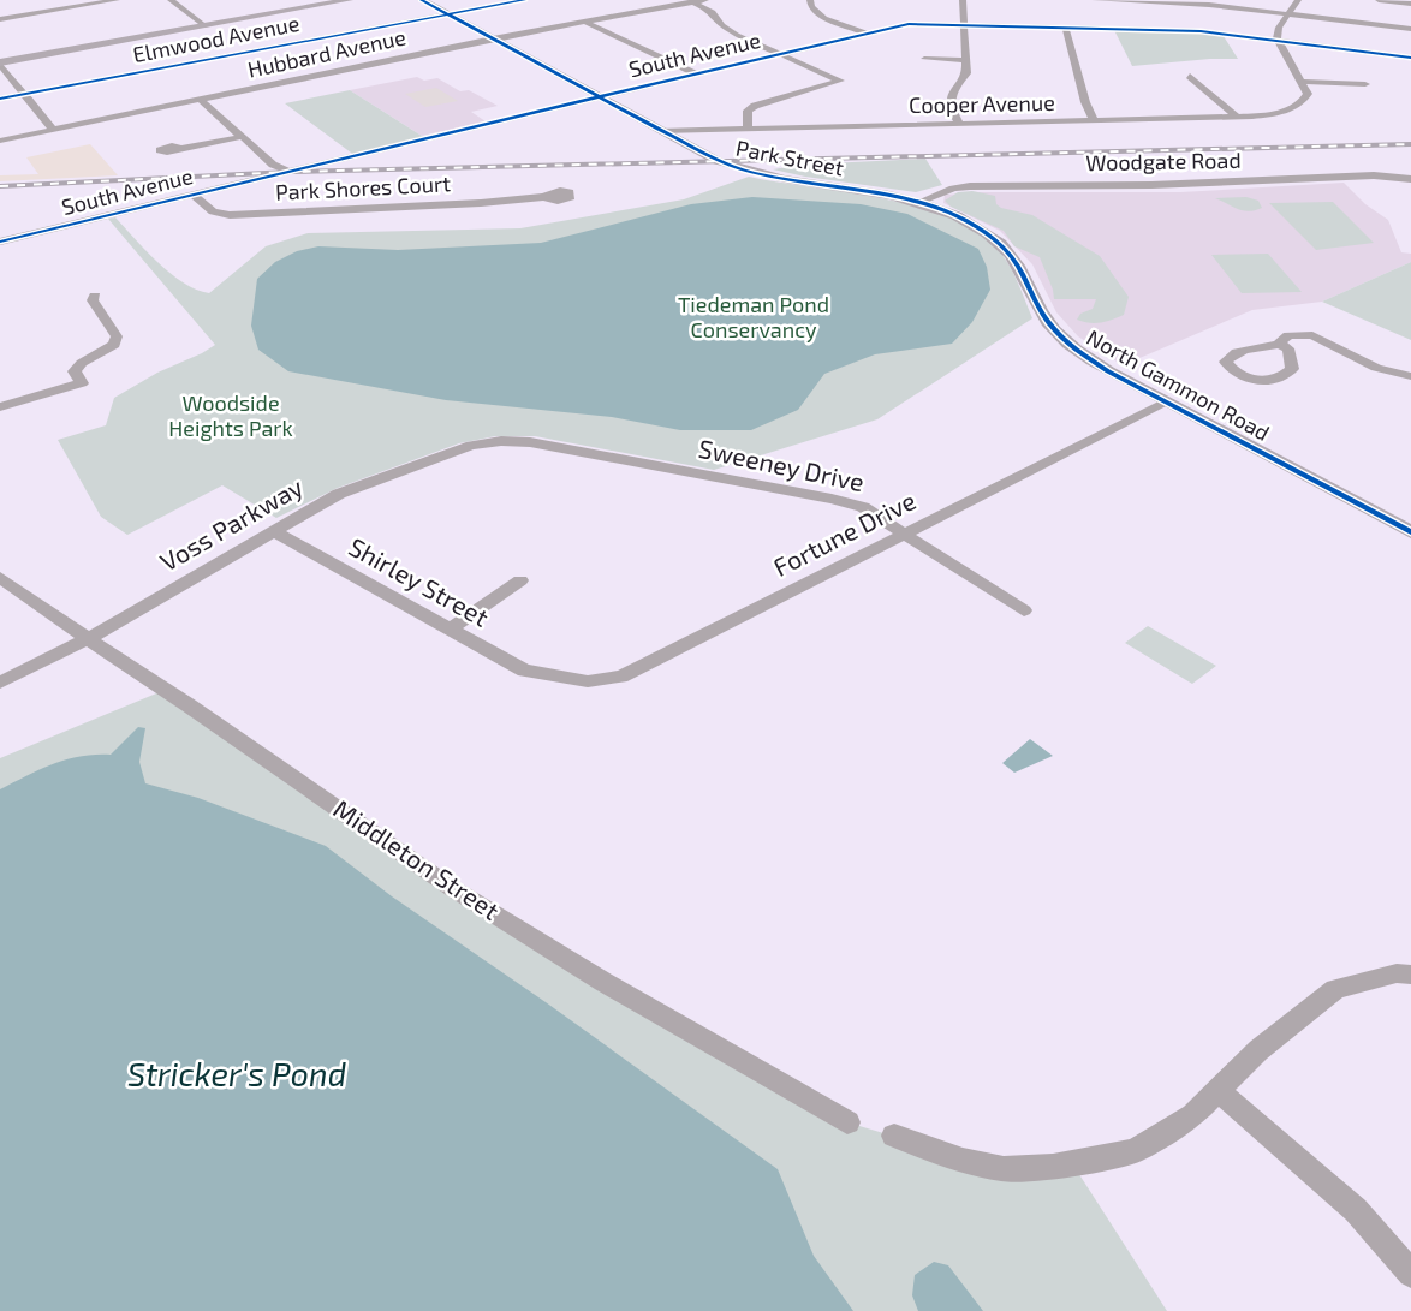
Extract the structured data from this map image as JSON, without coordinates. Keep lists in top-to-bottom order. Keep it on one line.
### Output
{"streets":{"main road":["Park Street","North Gammon Road"],"street":["Elmwood Avenue","Hubbard Avenue","South Avenue","Cooper Avenue","Woodgate Road","Park Shores Court","Sweeney Drive","Voss Parkway","Fortune Drive","Shirley Street","Middleton Street"]},"crossings":[["Elmwood Avenue","Park Street"],["Hubbard Avenue","Park Street"],["South Avenue","Park Street"],["South Avenue","Park Shores Court"],["Cooper Avenue","Park Street"],["Park Street","North Gammon Road"],["Woodgate Road","North Gammon Road"],["North Gammon Road","Fortune Drive"],["Sweeney Drive","Voss Parkway"],["Sweeney Drive","Fortune Drive"],["Voss Parkway","Shirley Street"],["Voss Parkway","Middleton Street"],["Fortune Drive","Shirley Street"]],"water":["Stricker's Pond"],"parks":["Tiedeman Pond Conservancy","Woodside Heights Park"]}
